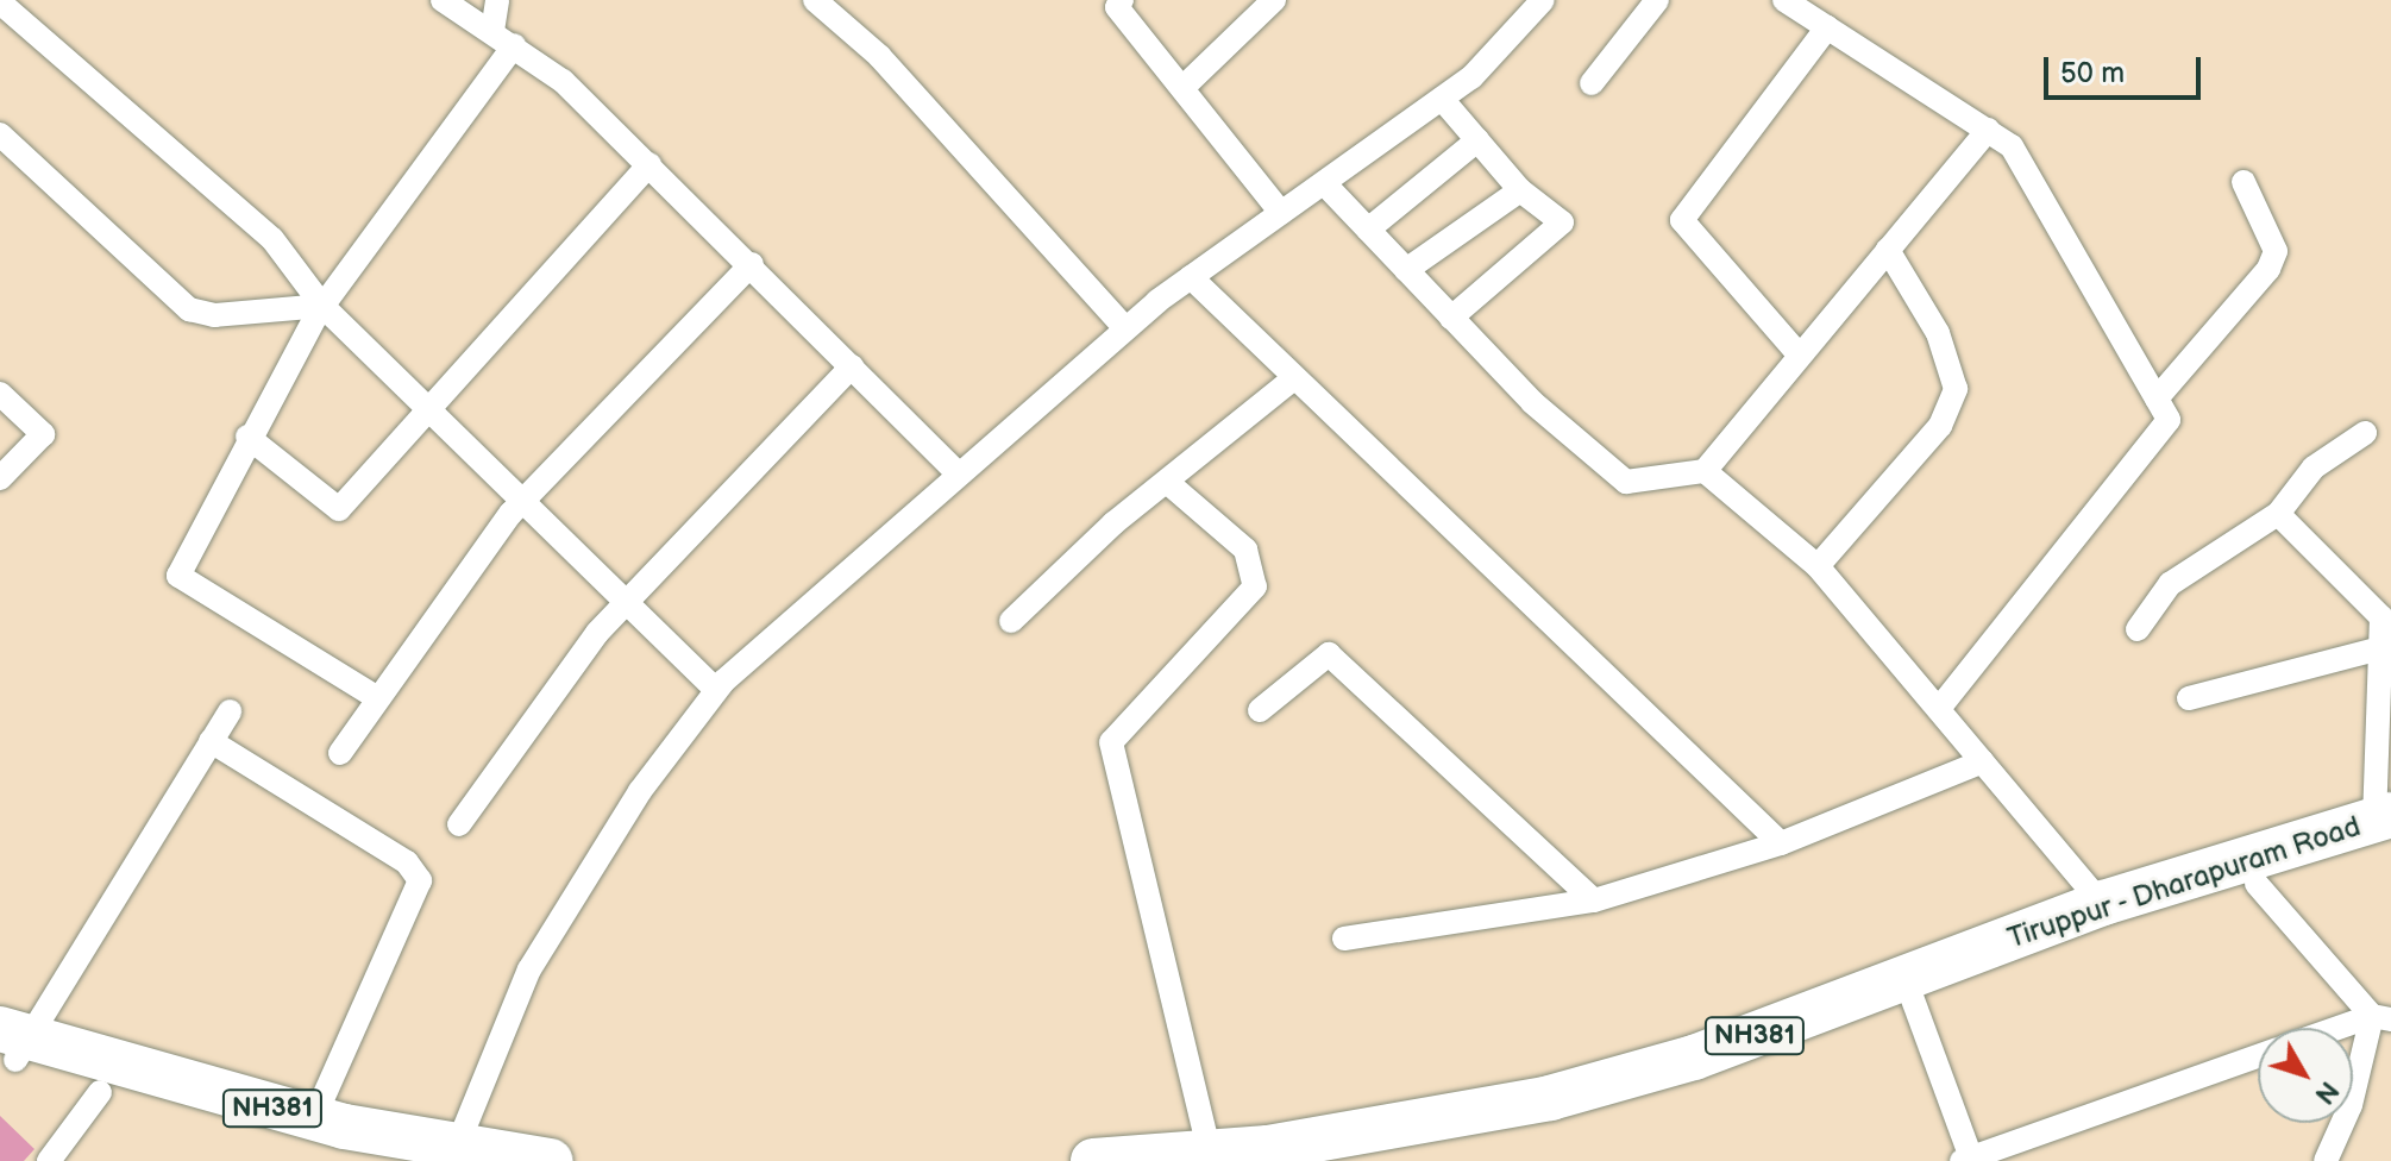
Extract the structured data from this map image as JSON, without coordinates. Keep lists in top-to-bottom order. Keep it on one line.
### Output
{"streets":{"highway":["Tiruppur - Dharapuram Road","NH381"]},"crossings":[["Tiruppur - Dharapuram Road","NH381"]],"scale_bar":"50 m","north":"bottom right"}
